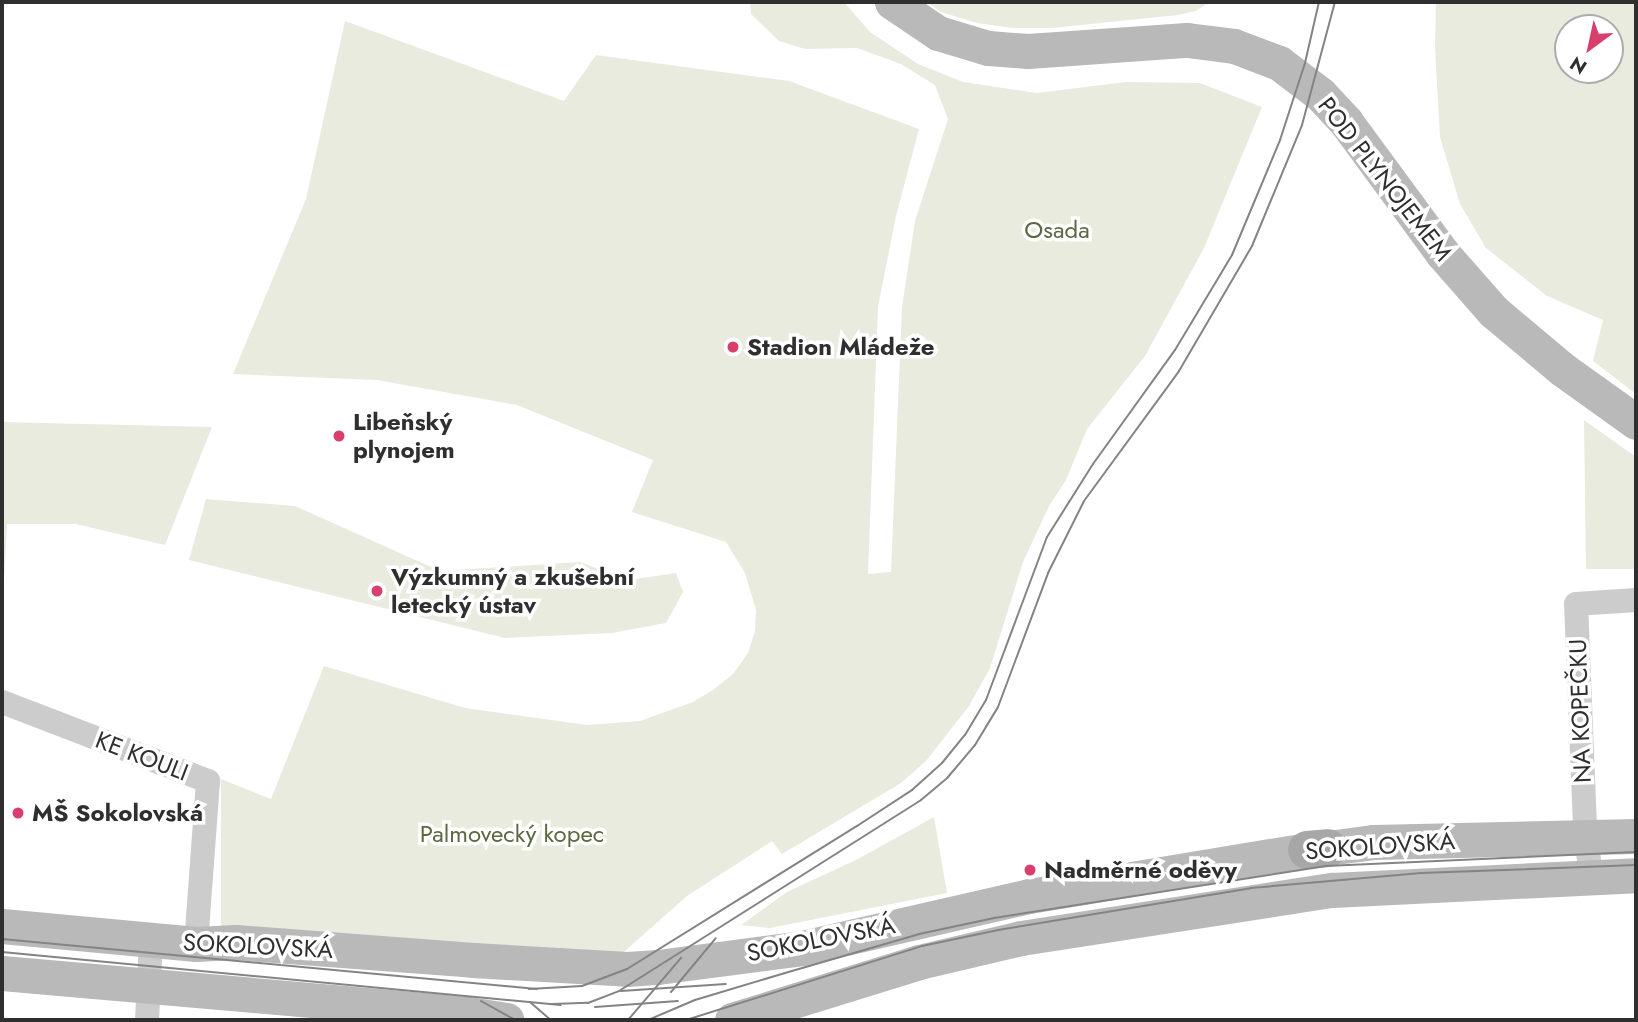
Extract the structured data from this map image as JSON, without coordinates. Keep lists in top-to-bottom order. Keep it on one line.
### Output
{"streets":{"main road":["POD PLYNOJEMEM","SOKOLOVSKÁ"],"street":["NA KOPEČKU","KE KOULI"]},"crossings":[["NA KOPEČKU","SOKOLOVSKÁ"],["KE KOULI","SOKOLOVSKÁ"]],"parks":["Osada","Palmovecký kopec"],"places":["Stadion Mládeže","Libeňský plynojem","Výzkumný a zkušební letecký ústav","MŠ Sokolovská","Nadměrné oděvy"],"north":"bottom left"}
